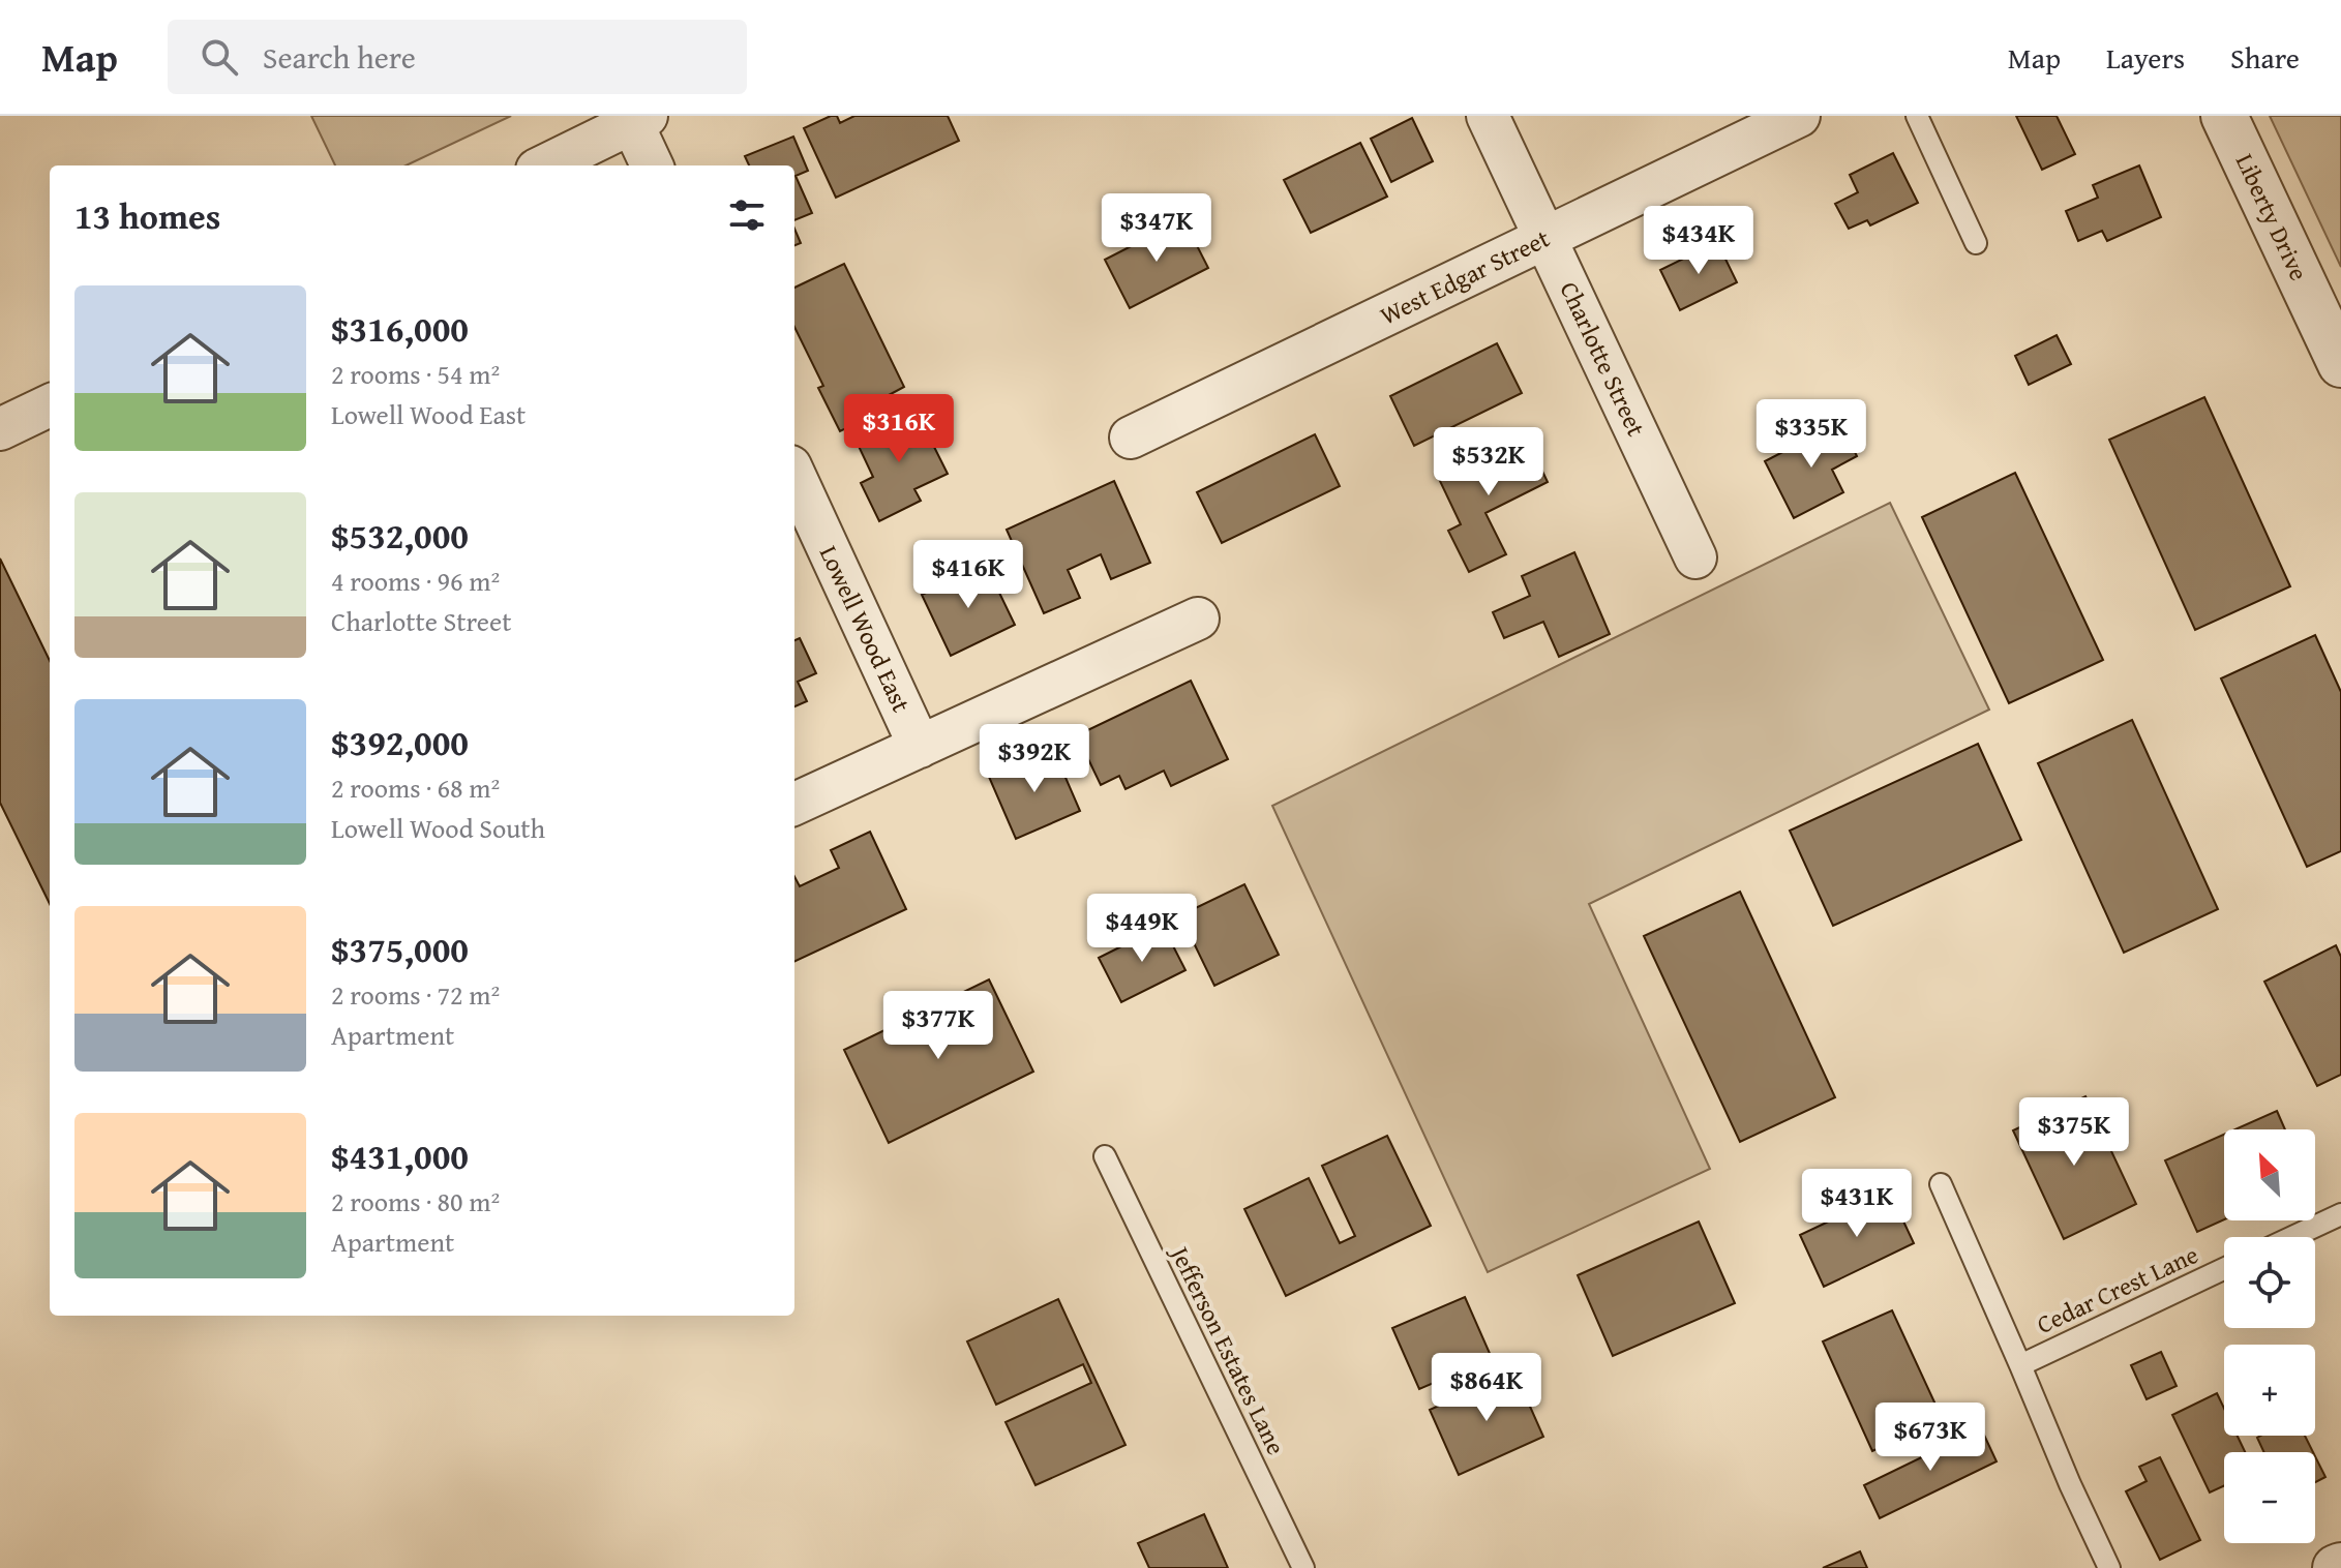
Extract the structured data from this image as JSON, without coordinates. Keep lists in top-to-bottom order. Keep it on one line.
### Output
{"streets":{"street":["Liberty Drive","West Edgar Street","Charlotte Street","Lowell Wood East"],"lane":["Cedar Crest Lane","Jefferson Estates Lane"]},"crossings":[["West Edgar Street","Charlotte Street"]],"north":"top left","page":{"header":"Map","search":"Search here","nav":["Map","Layers","Share"],"heading":"13 homes","price":["$347K","$434K","$316K","$335K","$532K","$416K","$392K","$449K","$377K","$375K","$431K","$864K","$673K"],"list":[{"name":"$316,000","note":"2 rooms · 54 m² · Lowell Wood East"},{"name":"$532,000","note":"4 rooms · 96 m² · Charlotte Street"},{"name":"$392,000","note":"2 rooms · 68 m² · Lowell Wood South"},{"name":"$375,000","note":"2 rooms · 72 m² · Apartment"},{"name":"$431,000","note":"2 rooms · 80 m² · Apartment"}],"map_buttons":["+","−"]}}
